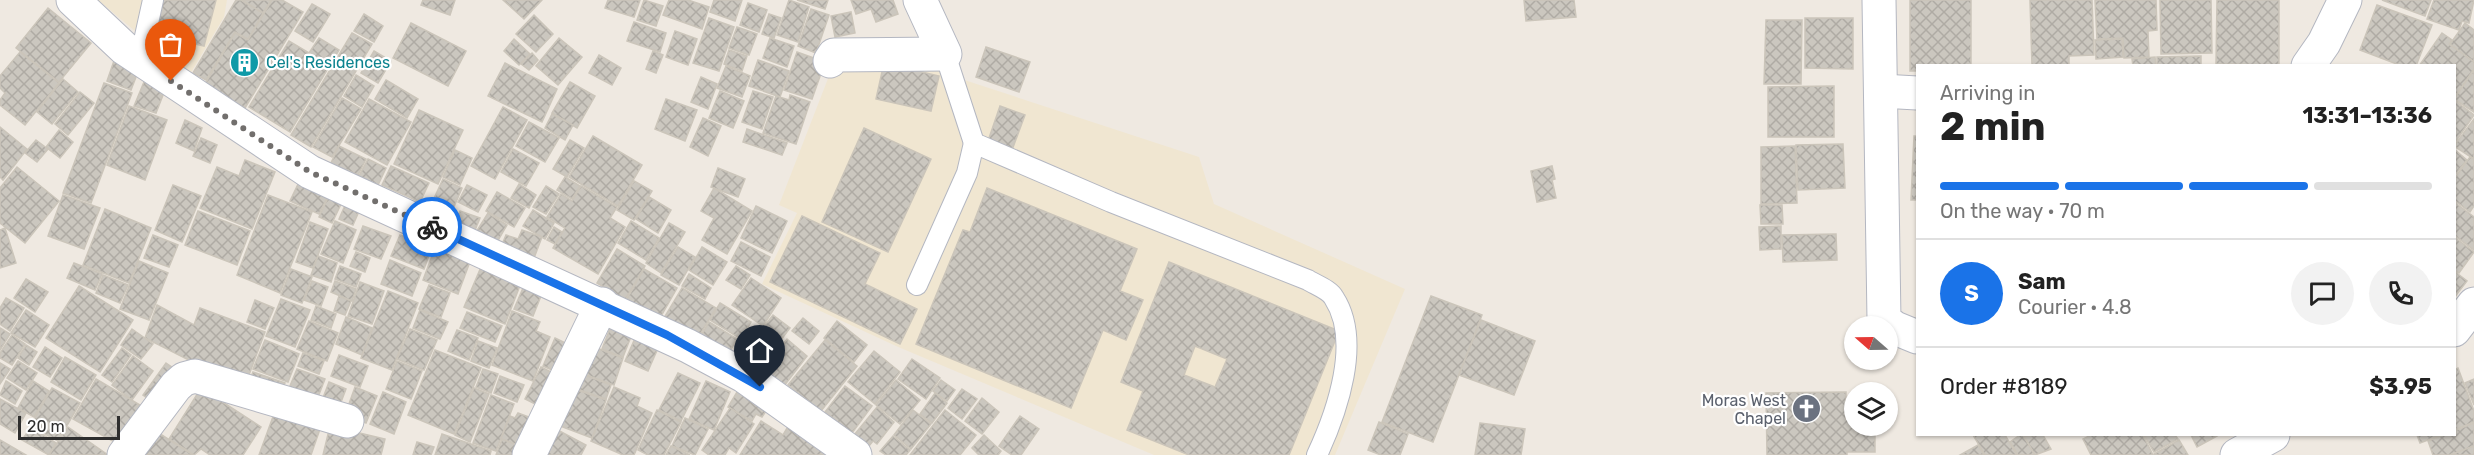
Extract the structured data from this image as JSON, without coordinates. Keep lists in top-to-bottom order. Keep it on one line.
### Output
{"places":{"building":["Cel's Residences"],"church":["Moras West Chapel"]},"scale_bar":"20 m","north":"left","page":{"heading":["2 min","Arriving in","13:31–13:36"],"panel":["Sam","Courier · 4.8","Order #8189","$3.95"],"bar":"On the way · 70 m","round":"S","scale":"20 m"}}
